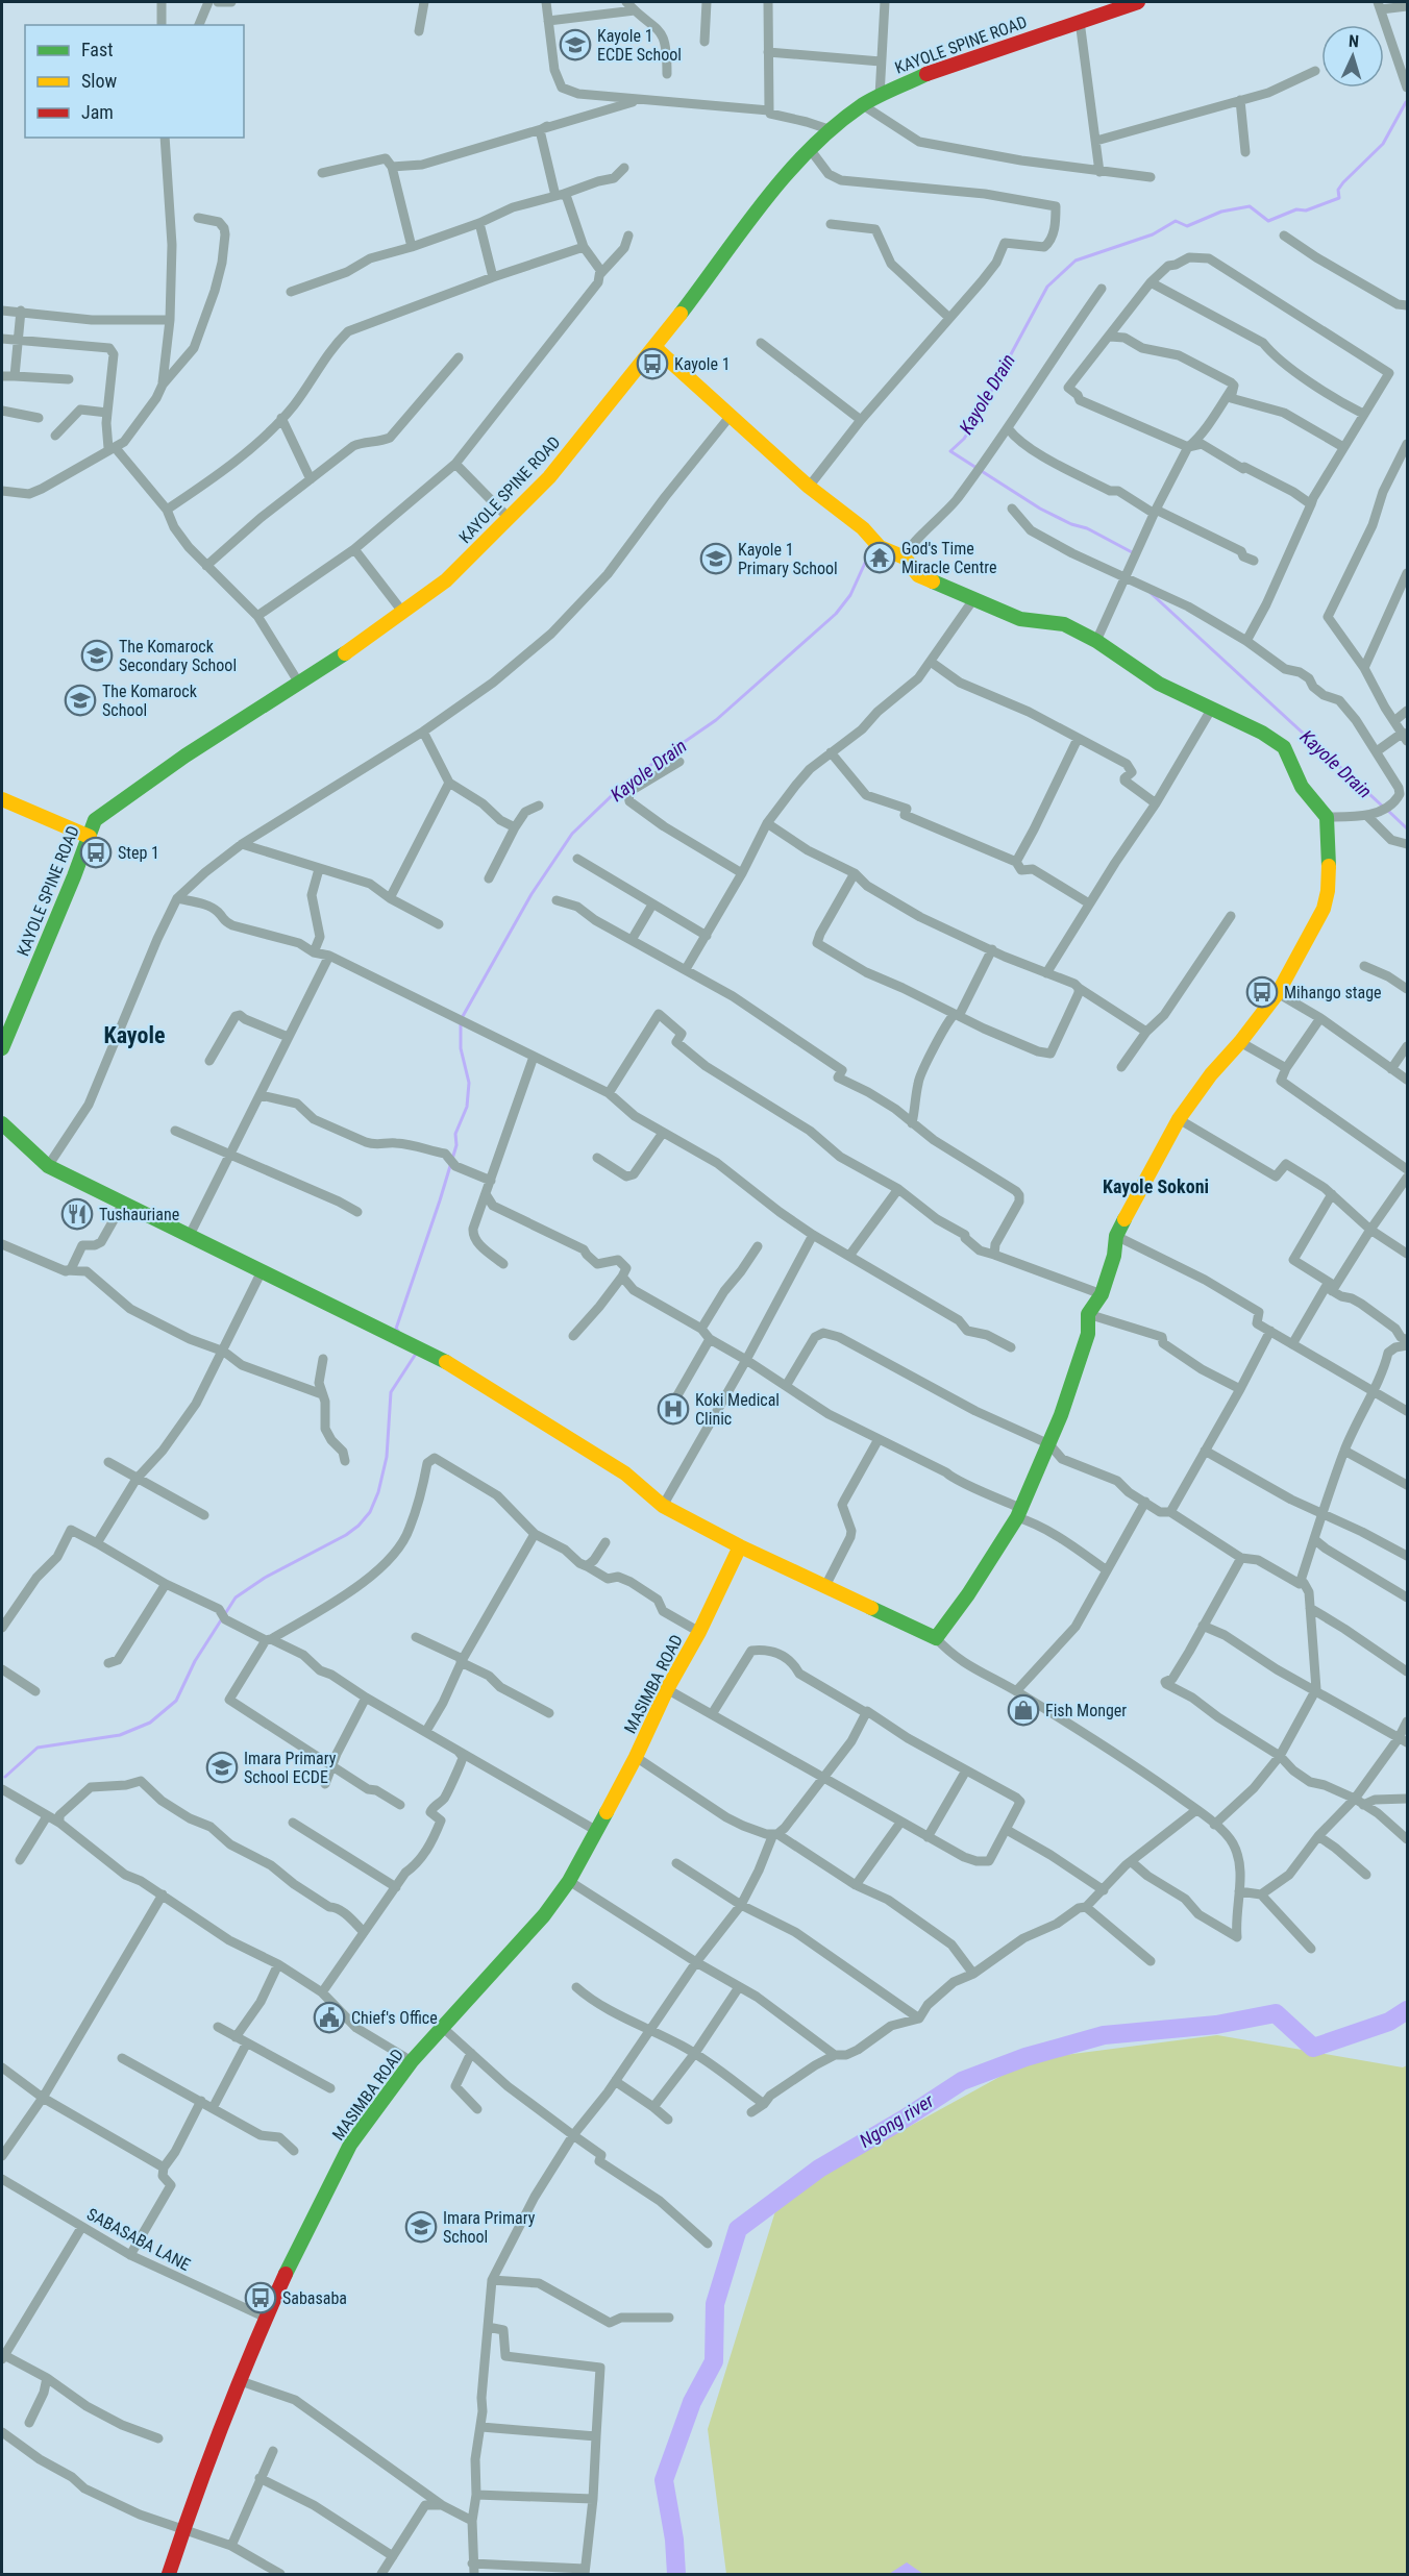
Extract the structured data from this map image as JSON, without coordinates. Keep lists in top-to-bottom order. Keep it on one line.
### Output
{"streets":{"street":["KAYOLE SPINE ROAD","MASIMBA ROAD","SABASABA LANE"]},"crossings":[["MASIMBA ROAD","SABASABA LANE"]],"districts":["Kayole","Kayole Sokoni"],"water":["Kayole Drain","Ngong river"],"places":{"school or university":["Kayole 1 ECDE School","Kayole 1 Primary School","The Komarock Secondary School","The Komarock School","Imara Primary School ECDE","Imara Primary School"],"bus stop":["Kayole 1","Step 1","Mihango stage","Sabasaba"],"temple":["God's Time Miracle Centre"],"restaurant":["Tushauriane"],"hospital":["Koki Medical Clinic"],"shop":["Fish Monger"],"public building":["Chief's Office"]},"legend":["Fast","Slow","Jam"],"north":"top"}
